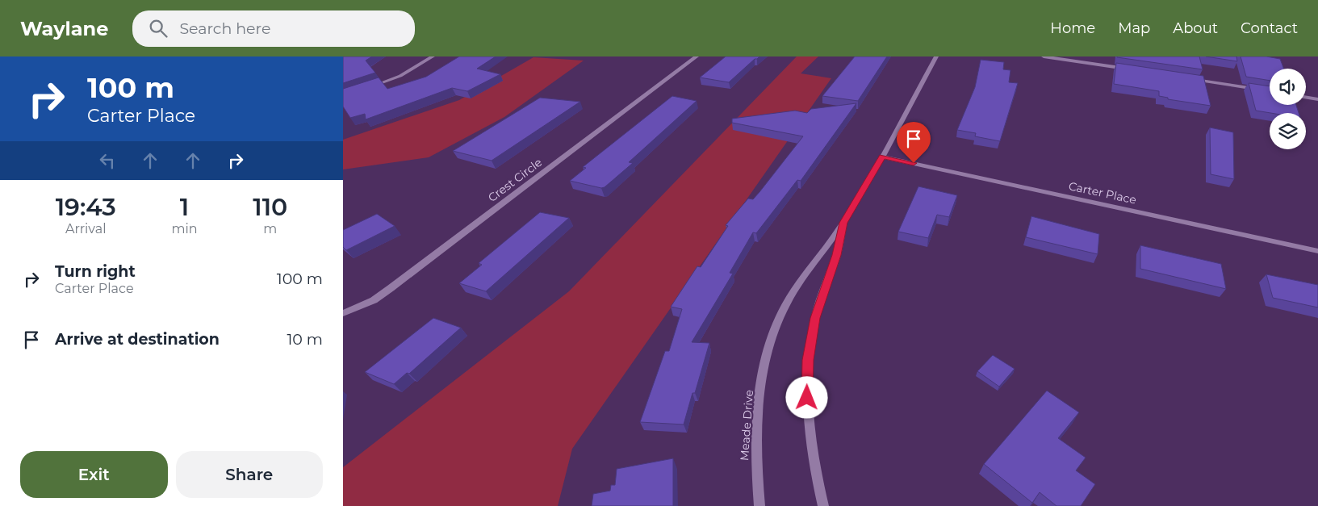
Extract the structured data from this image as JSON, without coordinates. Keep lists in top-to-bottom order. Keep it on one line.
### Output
{"streets":{"street":["Crest Circle","Carter Place","Meade Drive"]},"crossings":[["Carter Place","Meade Drive"]],"page":{"header":"Waylane","search":"Search here","nav":["Home","Map","About","Contact"],"turn":["100 m","Carter Place"],"eta":["19:43","Arrival","1","min","110","m"],"list":[{"name":"Turn right","note":"Carter Place","value":"100 m"},{"name":"Arrive at destination","value":"10 m"}],"buttons":["Exit","Share"]}}
